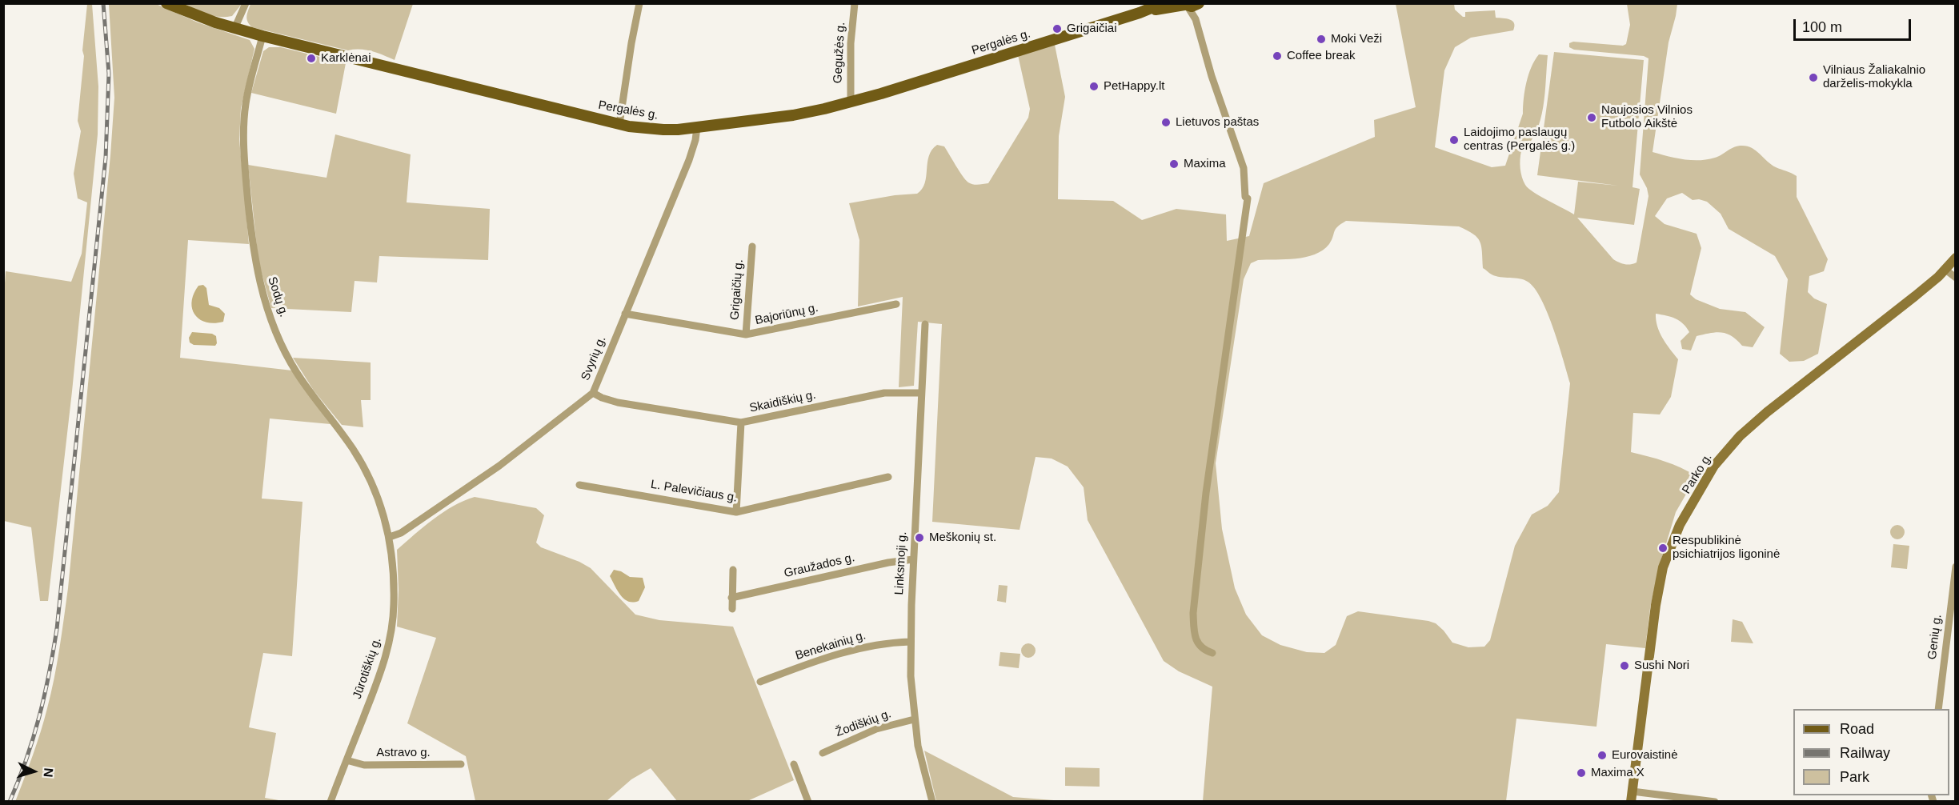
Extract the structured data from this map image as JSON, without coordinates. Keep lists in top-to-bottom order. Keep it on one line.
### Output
{"streets":{"main road":["Pergalės g.","Parko g."],"street":["Gegužės g.","Grigaičių g.","Sodų g.","Bajoriūnų g.","Svyrių g.","Skaidiškių g.","L. Palevičiaus g.","Linksmoji g.","Graužados g.","Genių g.","Benekainių g.","Jūrotiškių g.","Žodiškių g.","Astravo g."]},"crossings":[["Pergalės g.","Gegužės g."],["Pergalės g.","Sodų g."],["Pergalės g.","Svyrių g."],["Grigaičių g.","Bajoriūnų g."],["Sodų g.","Svyrių g."],["Sodų g.","Jūrotiškių g."],["Bajoriūnų g.","Svyrių g."],["Svyrių g.","Skaidiškių g."],["Svyrių g.","Jūrotiškių g."],["Skaidiškių g.","Linksmoji g."],["Linksmoji g.","Graužados g."],["Linksmoji g.","Benekainių g."],["Linksmoji g.","Žodiškių g."],["Jūrotiškių g.","Astravo g."]],"places":["Grigaičiai","Moki Veži","Coffee break","Karklėnai","Vilniaus Žaliakalnio darželis-mokykla","PetHappy.lt","Naujosios Vilnios Futbolo Aikštė","Lietuvos paštas","Laidojimo paslaugų centras (Pergalės g.)","Maxima","Meškonių st.","Respublikinė psichiatrijos ligoninė","Sushi Nori","Eurovaistinė","Maxima X"],"legend":["Road","Railway","Park"],"scale_bar":"100 m","north":"right"}
